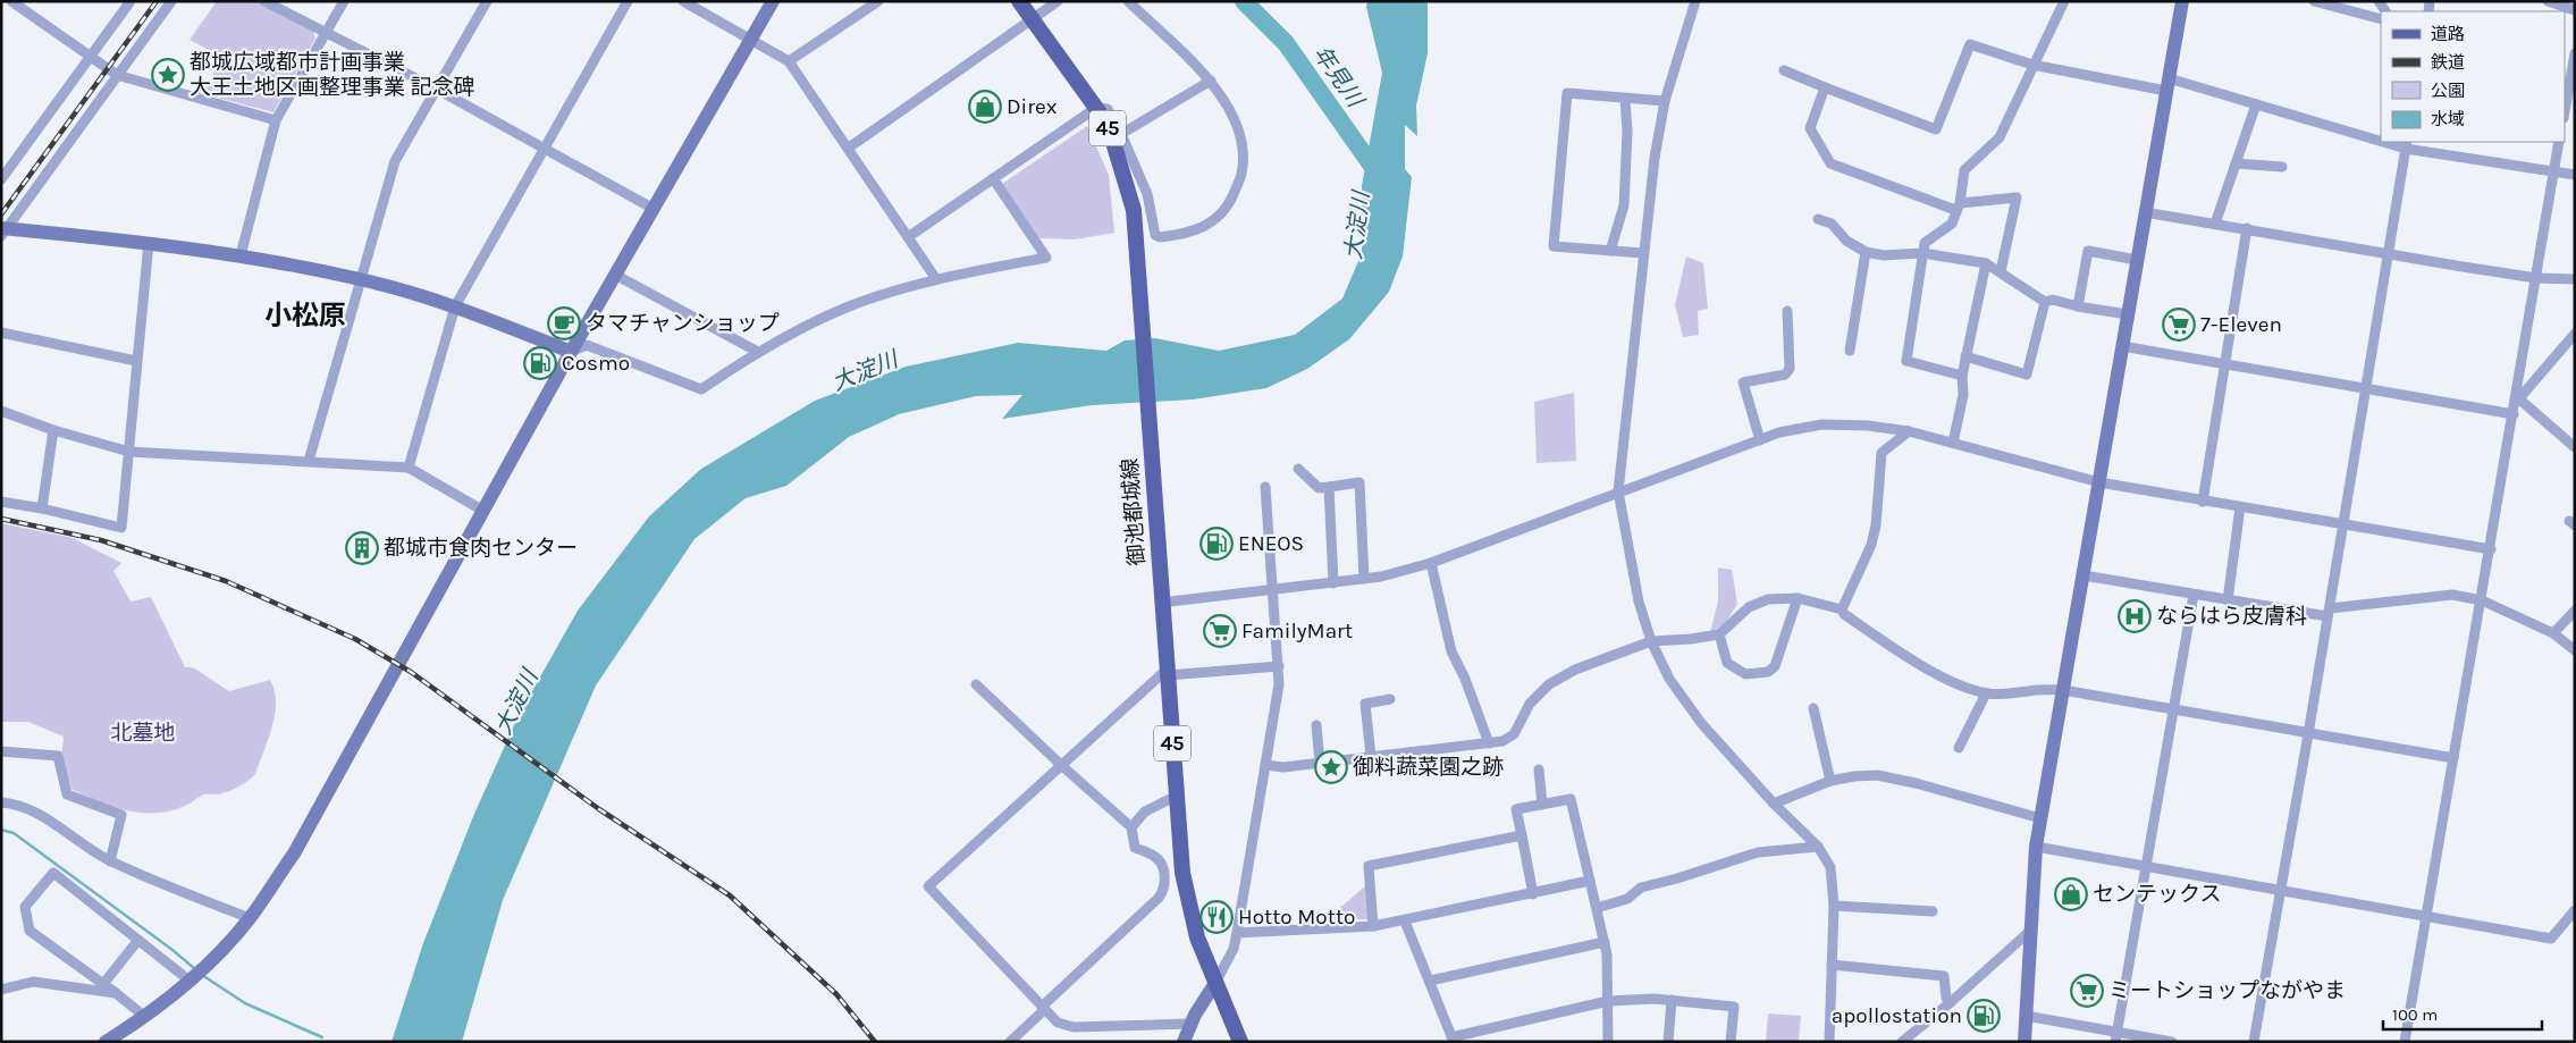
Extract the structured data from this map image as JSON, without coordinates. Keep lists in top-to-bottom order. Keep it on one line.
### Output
{"streets":{"main road":["45","御池都城線"]},"districts":["小松原"],"water":["年見川","大淀川"],"parks":["北墓地"],"places":{"place":["都城広域都市計画事業 大王土地区画整理事業 記念碑","御料蔬菜園之跡"],"shop":["Direx","センテックス"],"cafe":["タマチャンショップ"],"supermarket":["7-Eleven","FamilyMart","ミートショップながやま"],"fuel station":["Cosmo","ENEOS","apollostation"],"building":["都城市食肉センター"],"hospital":["ならはら皮膚科"],"restaurant":["Hotto Motto"]},"legend":["道路","鉄道","公園","水域"],"scale_bar":"100 m"}
